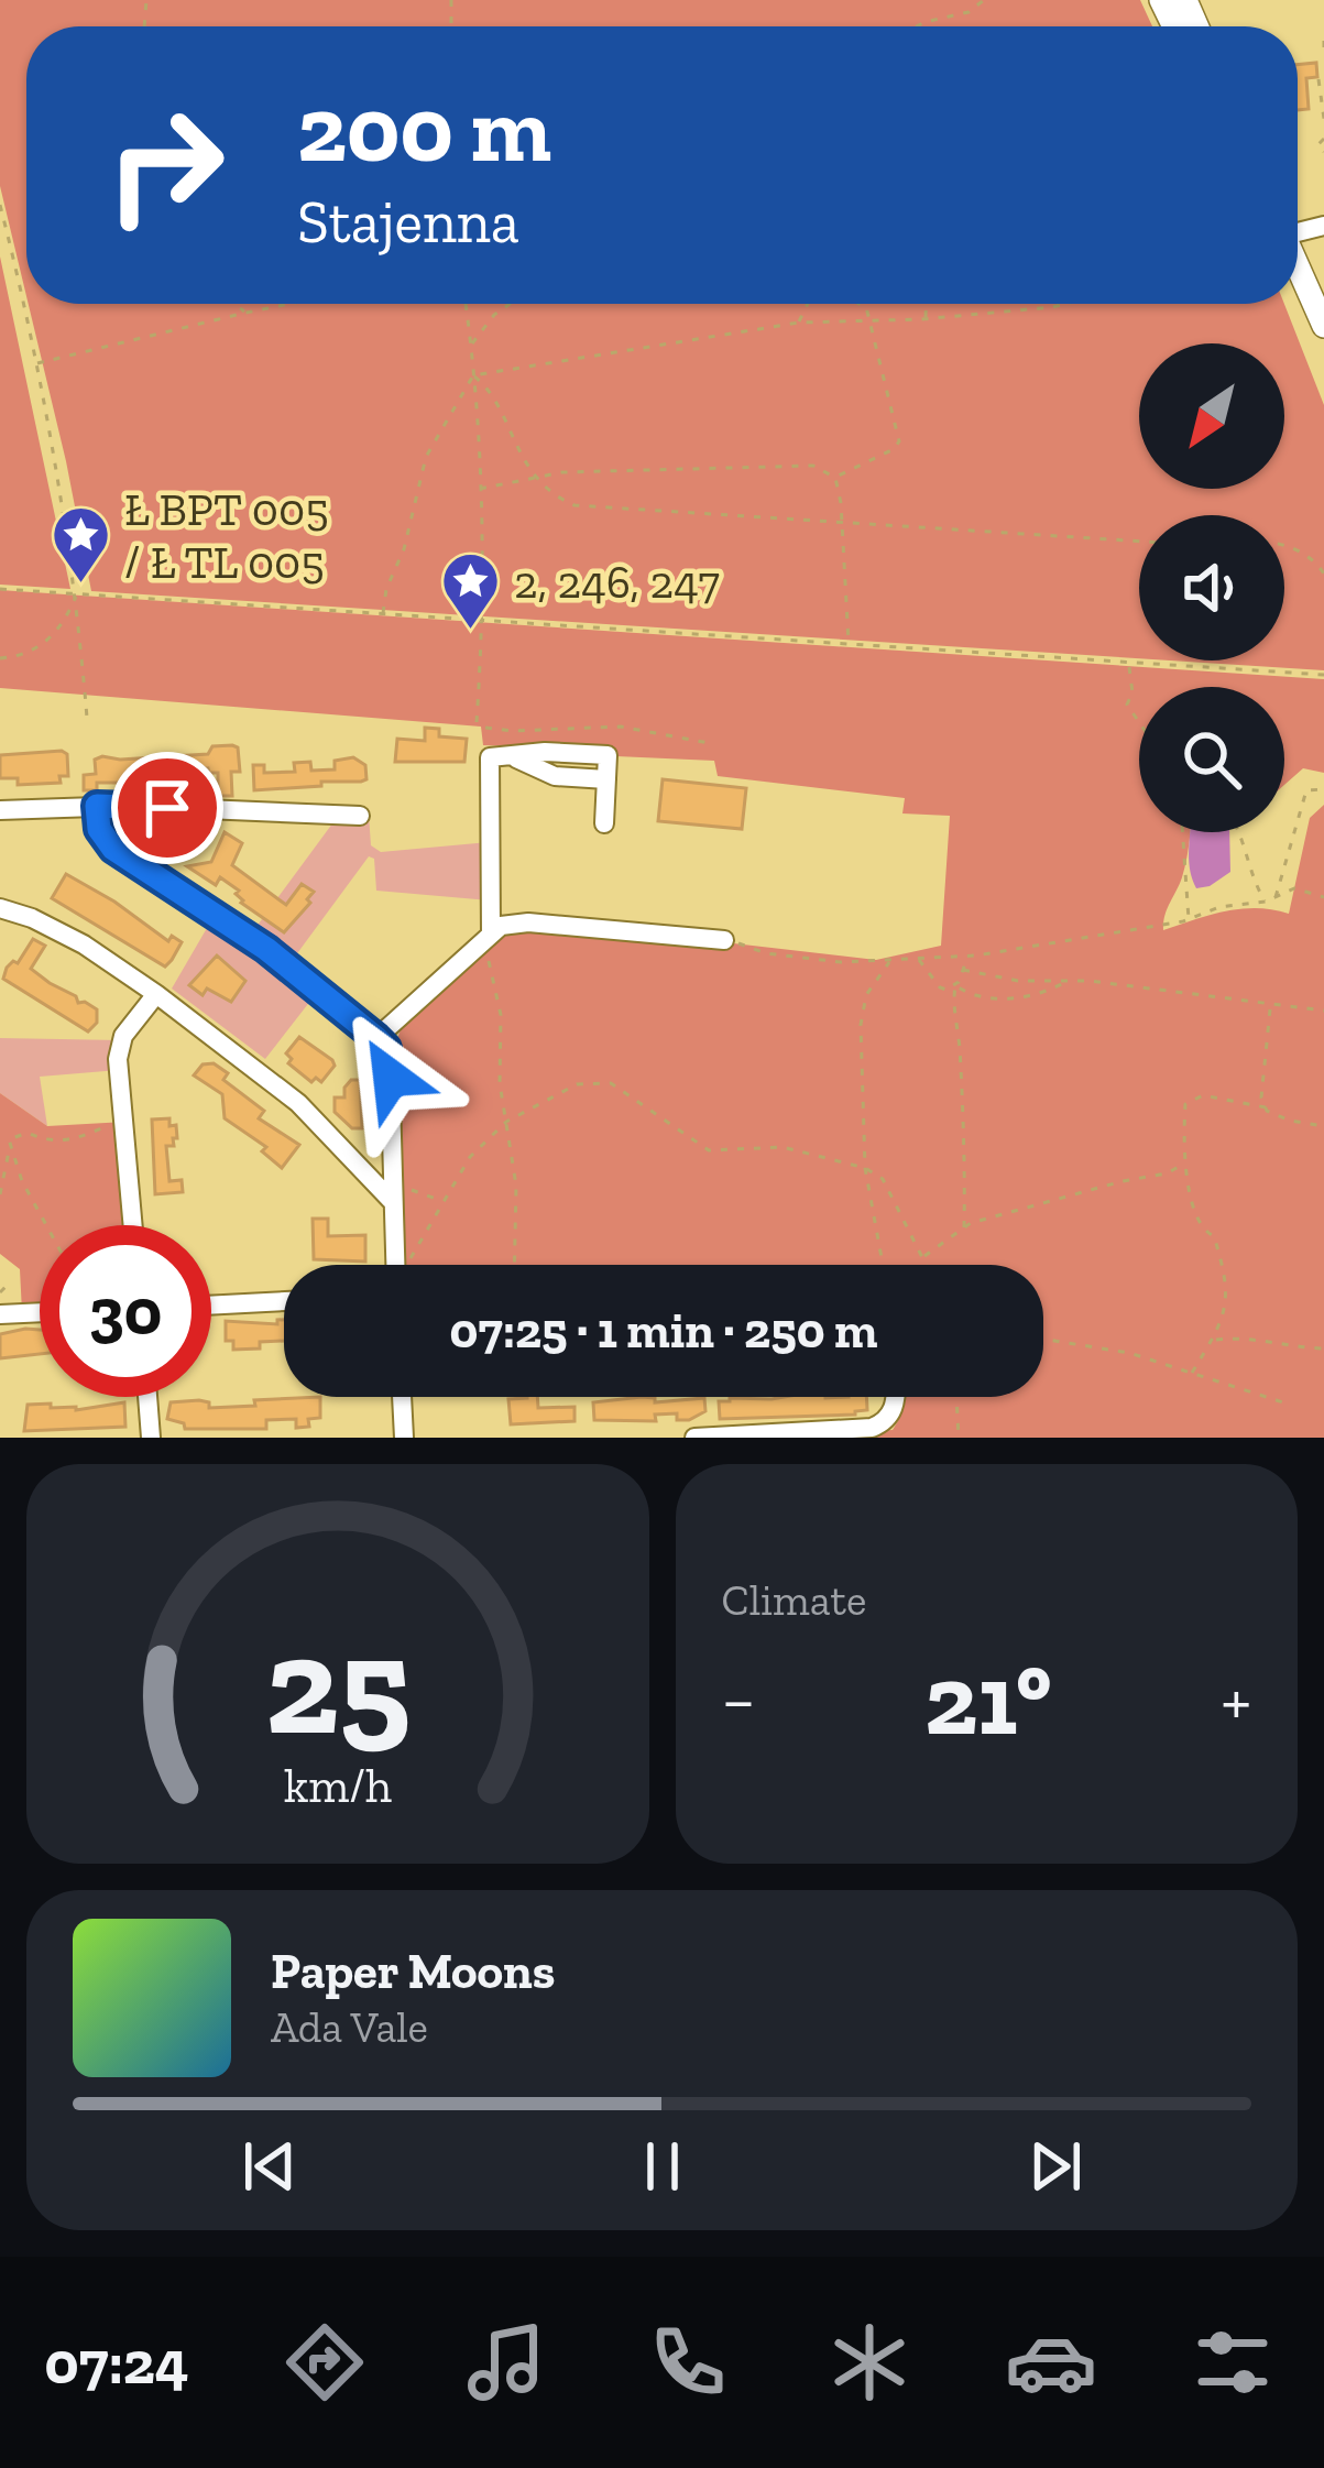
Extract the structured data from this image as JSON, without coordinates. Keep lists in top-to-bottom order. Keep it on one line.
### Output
{"places":{"place":["Ł BPT 005 / Ł TL 005","2, 246, 247"]},"north":"bottom left","page":{"turn":["200 m","Stajenna"],"limit":"30","trip":"07:25 · 1 min · 250 m","tile":"Climate","heat":["−","21°","+"],"song":["Paper Moons","Ada Vale"],"tabs":"07:24","gauge":["25","km/h"]}}
